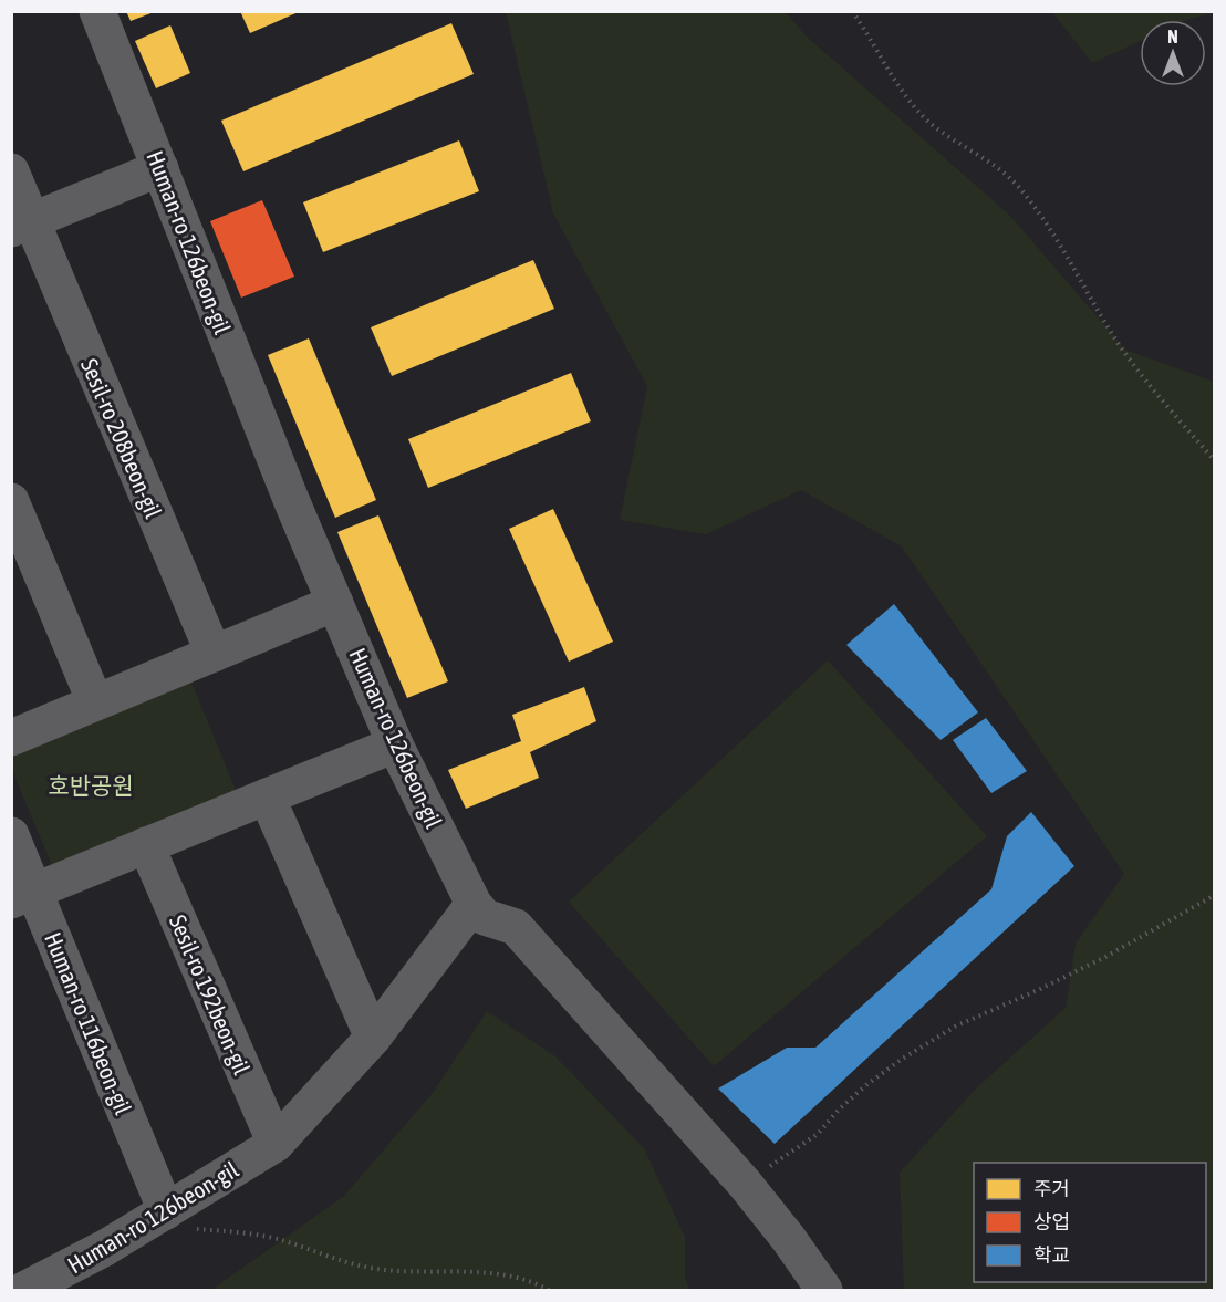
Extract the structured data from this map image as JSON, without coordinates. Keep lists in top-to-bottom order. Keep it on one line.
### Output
{"streets":{"street":["Human-ro 126beon-gil","Sesil-ro 208beon-gil","Sesil-ro 192beon-gil","Human-ro 116beon-gil"]},"crossings":[["Human-ro 126beon-gil","Sesil-ro 192beon-gil"],["Human-ro 126beon-gil","Human-ro 116beon-gil"]],"parks":["호반공원"],"legend":["주거","상업","학교"],"north":"top"}
